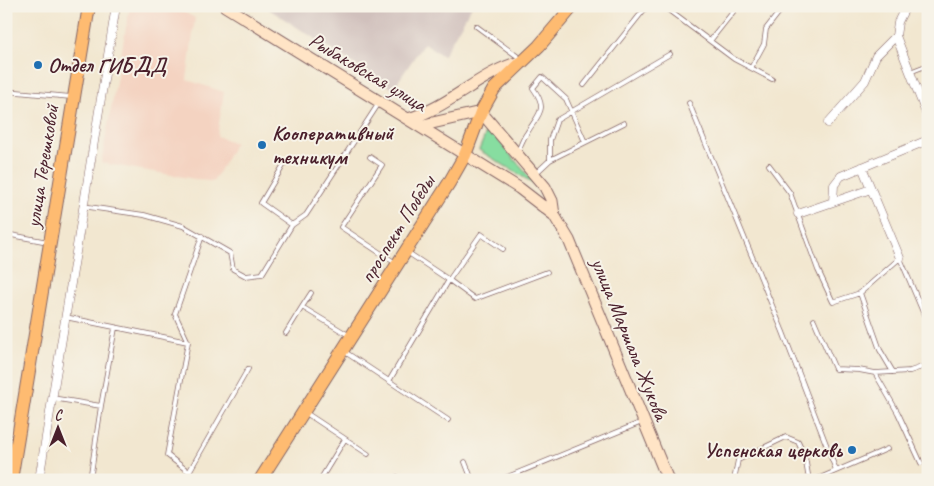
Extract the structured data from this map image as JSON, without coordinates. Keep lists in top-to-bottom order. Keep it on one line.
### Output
{"streets":{"main road":["Рыбаковская улица","улица Терешковой","проспект Победы","улица Маршала Жукова"]},"crossings":[["Рыбаковская улица","проспект Победы"],["Рыбаковская улица","улица Маршала Жукова"],["проспект Победы","улица Маршала Жукова"]],"places":["Отдел ГИБДД","Кооперативный техникум","Успенская церковь"],"north":"top"}
